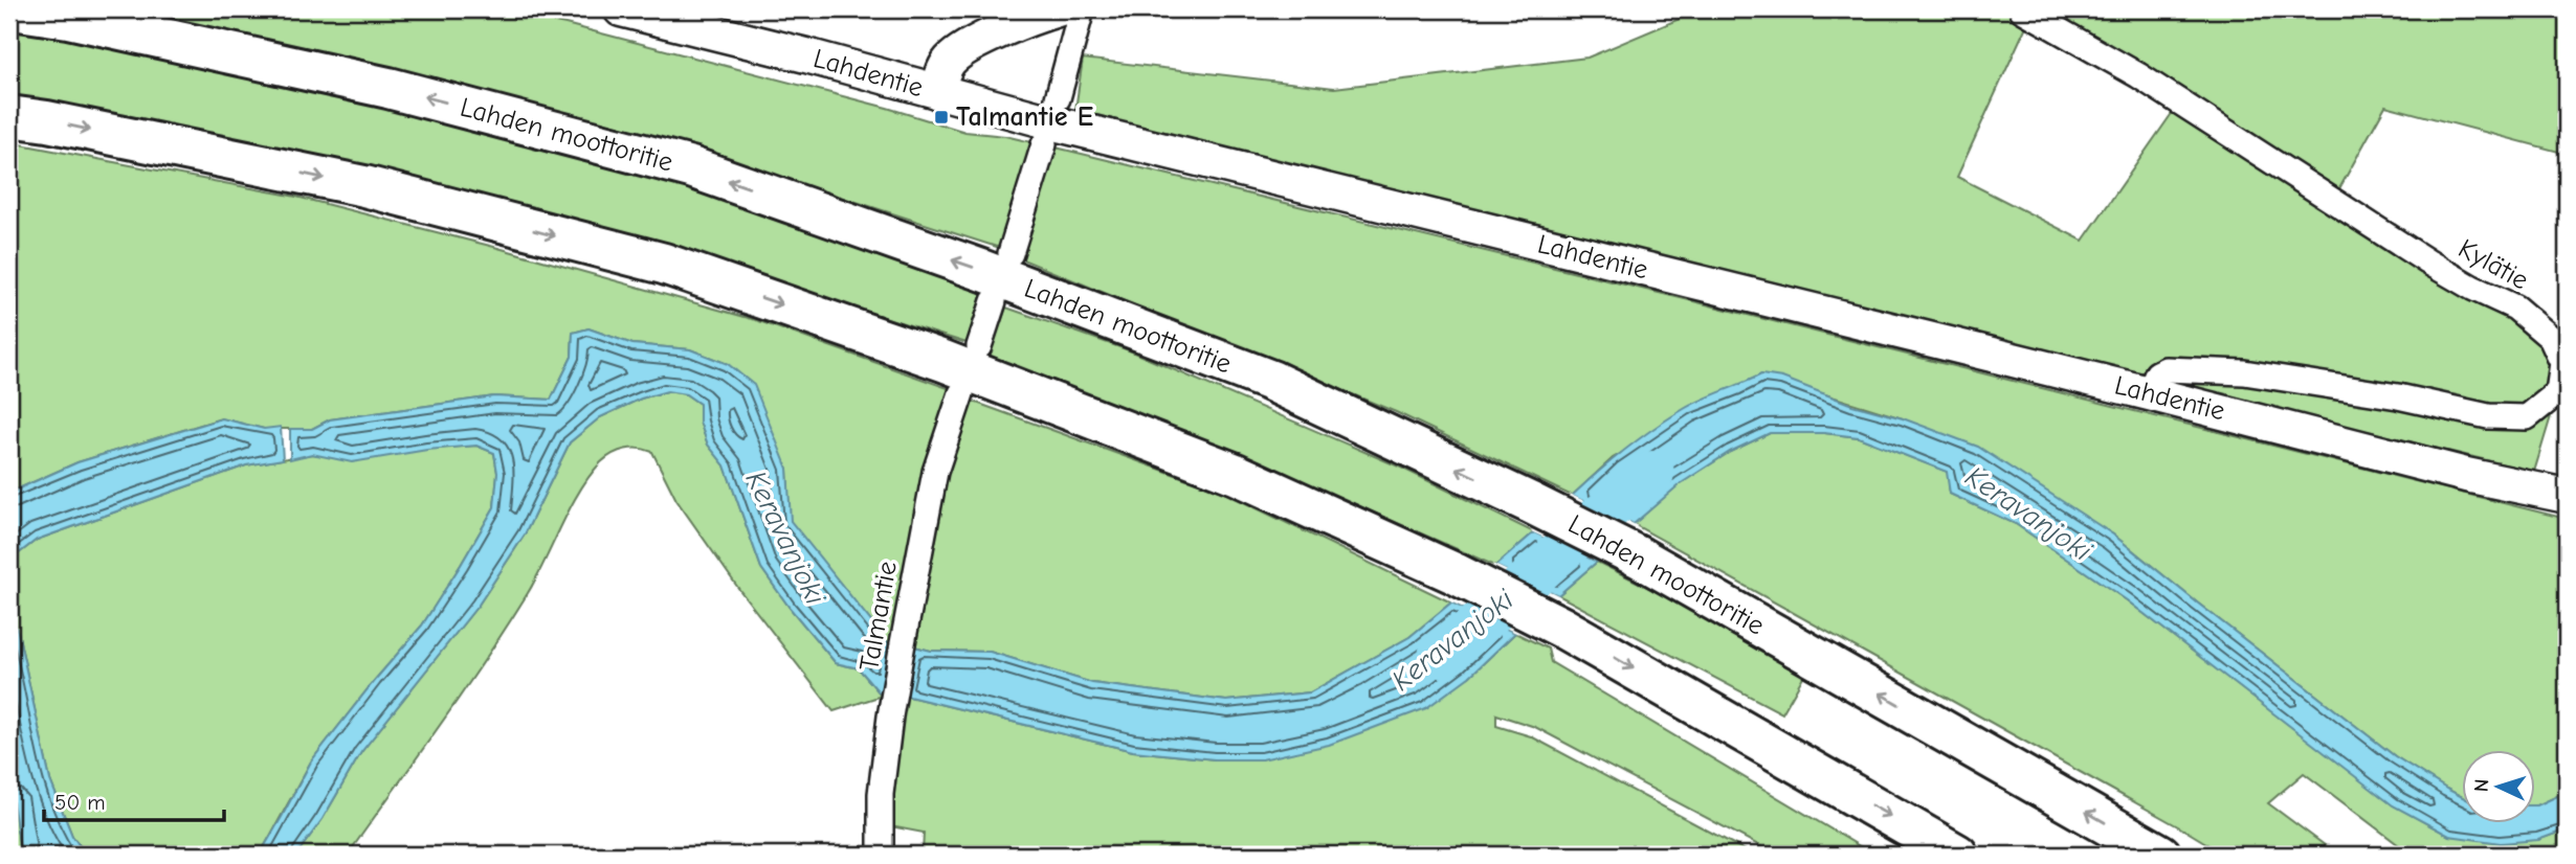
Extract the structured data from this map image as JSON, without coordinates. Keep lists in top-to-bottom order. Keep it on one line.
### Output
{"streets":{"highway":["Lahden moottoritie"],"main road":["Lahdentie"],"street":["Kylätie","Talmantie"]},"crossings":[["Lahdentie","Kylätie"]],"water":["Keravanjoki"],"places":{"transit":["Talmantie E"]},"scale_bar":"50 m","north":"left"}
